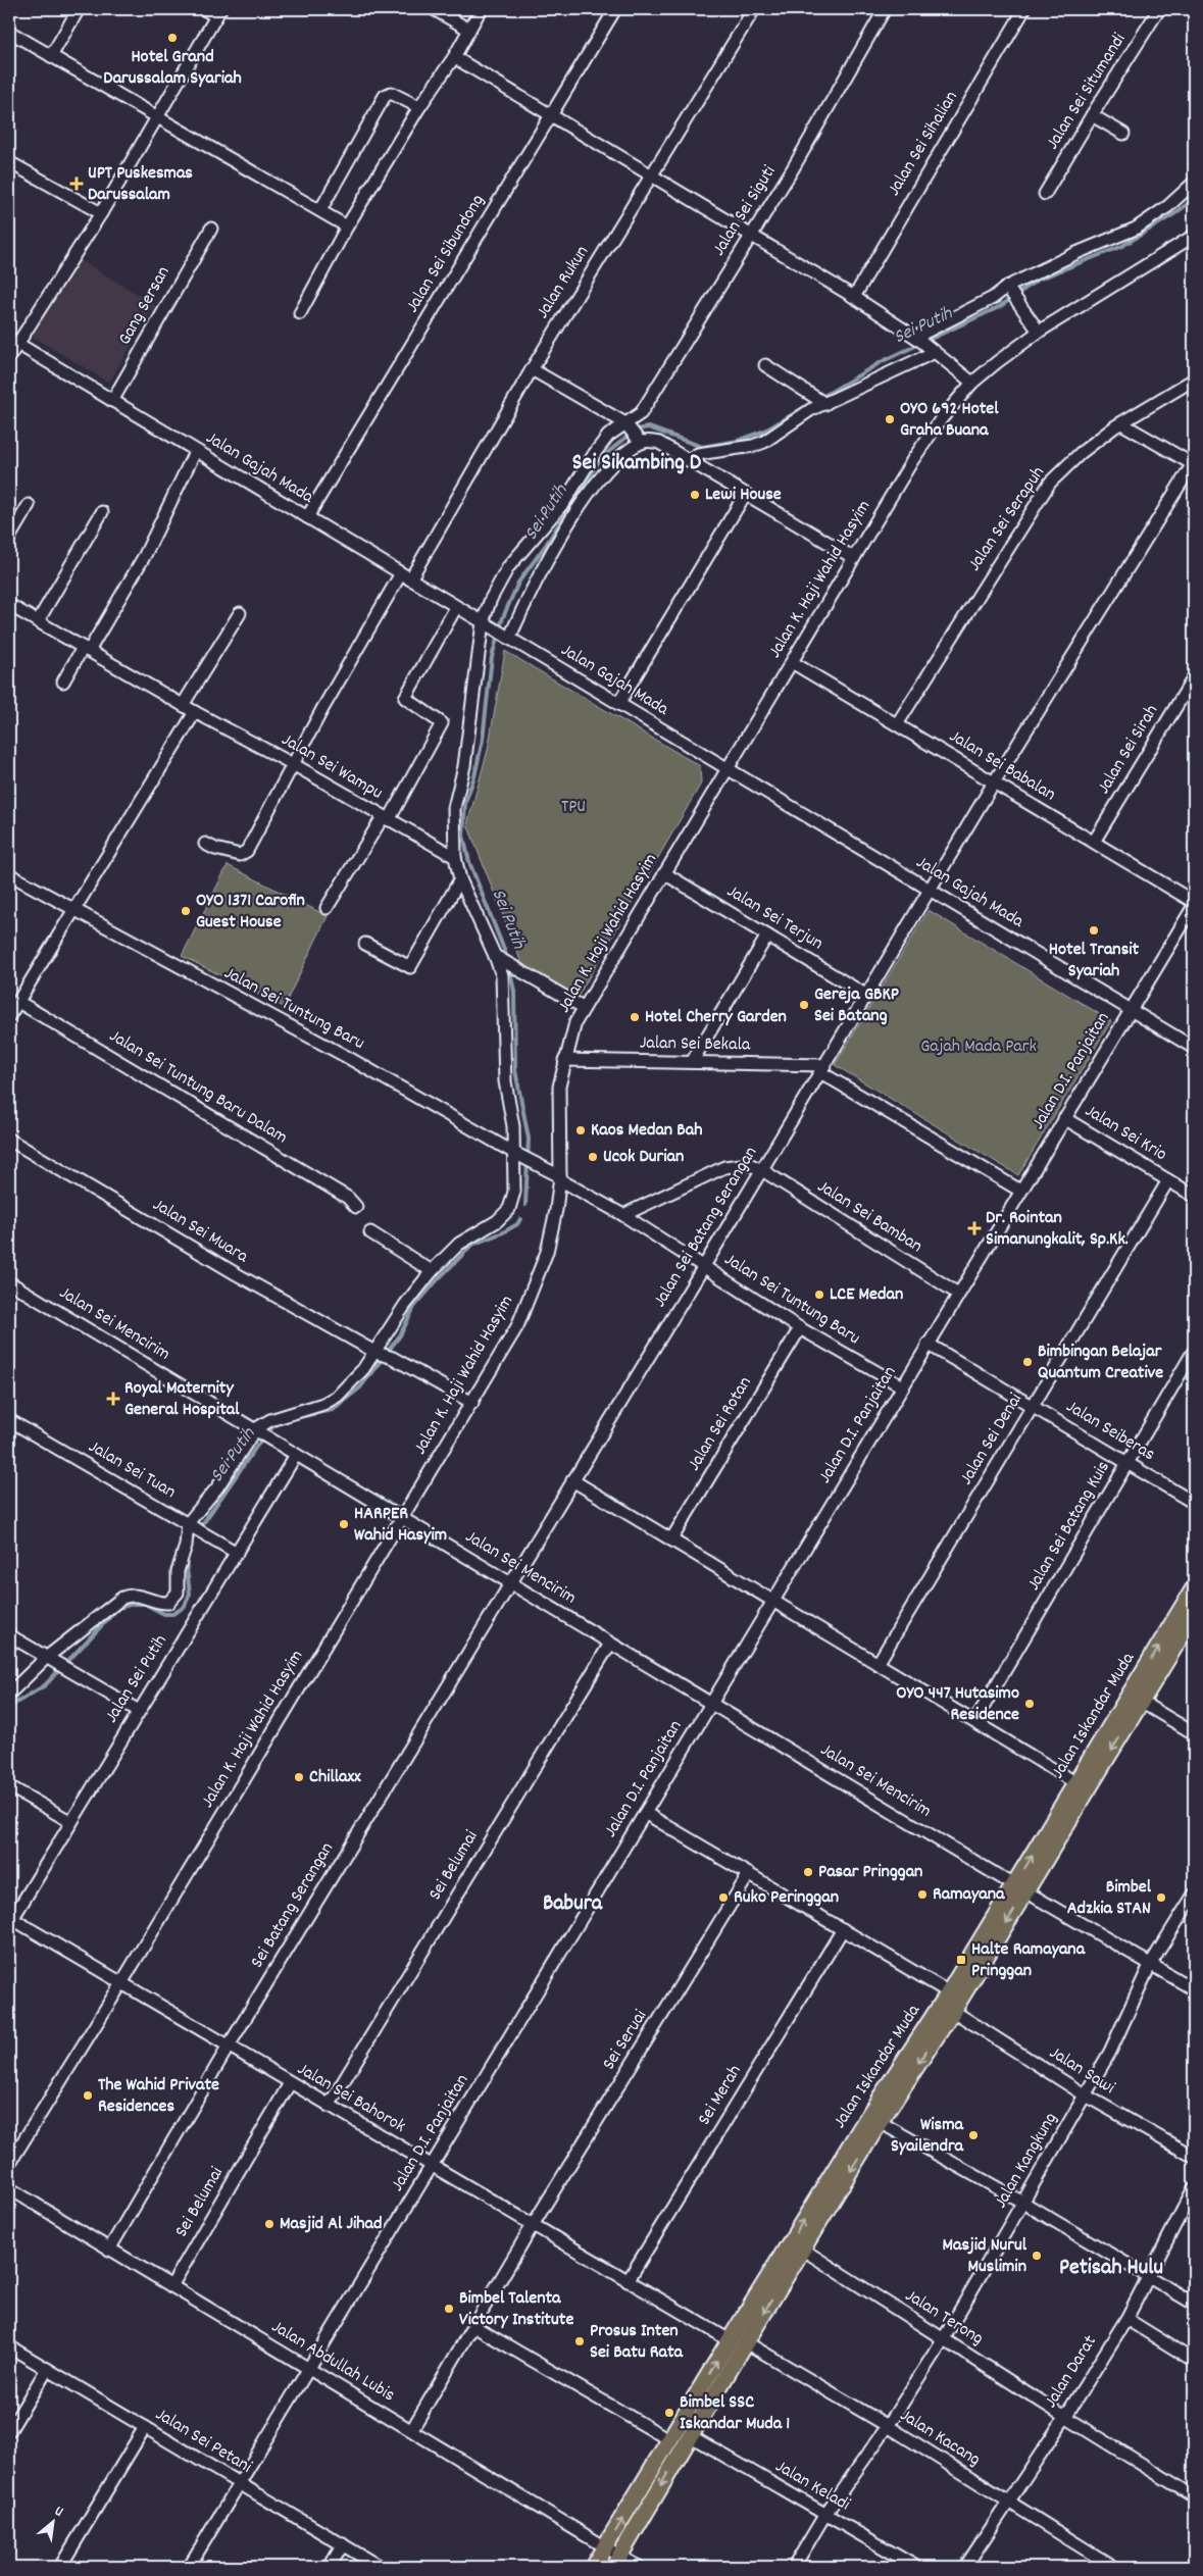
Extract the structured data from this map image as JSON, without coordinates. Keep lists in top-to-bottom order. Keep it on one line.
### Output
{"streets":{"main road":["Jalan Iskandar Muda"],"street":["Jalan Sei Situmandi","Jalan Sei Sihalian","Jalan Sei Siguti","Jalan Sei Sibundong","Jalan Rukun","Gang Sersan","Jalan Gajah Mada","Jalan Sei Serapuh","Jalan K. Haji Wahid Hasyim","Jalan Sei Sirah","Jalan Sei Babalan","Jalan Sei Wampu","Jalan Sei Terjun","Jalan Sei Tuntung Baru","Jalan Sei Bekala","Jalan D.I. Panjaitan","Jalan Sei Tuntung Baru Dalam","Jalan Sei Krio","Jalan Sei Bamban","Jalan Sei Batang Serangan","Jalan Sei Muara","Jalan Sei Mencirim","Jalan Sei Rotan","Jalan Seiberas","Jalan Sei Denai","Jalan Sei Tuan","Jalan Sei Batang Kuis","Jalan Sei Putih","Sei Belumai","Sei Batang Serangan","Sei Seruai","Jalan Sawi","Sei Merah","Jalan Sei Bahorok","Jalan Kangkung","Jalan Terong","Jalan Abdullah Lubis","Jalan Darat","Jalan Kacang","Jalan Sei Petani","Jalan Keladi"]},"crossings":[["Jalan Sei Sibundong","Jalan Gajah Mada"],["Jalan Rukun","Jalan Gajah Mada"],["Jalan Rukun","Jalan Sei Wampu"],["Gang Sersan","Jalan Gajah Mada"],["Jalan Gajah Mada","Jalan K. Haji Wahid Hasyim"],["Jalan Gajah Mada","Jalan D.I. Panjaitan"],["Jalan Gajah Mada","Jalan Sei Batang Serangan"],["Jalan Sei Serapuh","Jalan Sei Babalan"],["Jalan K. Haji Wahid Hasyim","Jalan Sei Babalan"],["Jalan K. Haji Wahid Hasyim","Jalan Sei Terjun"],["Jalan K. Haji Wahid Hasyim","Jalan Sei Tuntung Baru"],["Jalan K. Haji Wahid Hasyim","Jalan Sei Bekala"],["Jalan K. Haji Wahid Hasyim","Jalan Sei Muara"],["Jalan K. Haji Wahid Hasyim","Jalan Sei Mencirim"],["Jalan K. Haji Wahid Hasyim","Jalan Sei Bahorok"],["Jalan Sei Sirah","Jalan Sei Babalan"],["Jalan Sei Babalan","Jalan Sei Batang Serangan"],["Jalan Sei Terjun","Jalan Sei Batang Serangan"],["Jalan Sei Tuntung Baru","Jalan D.I. Panjaitan"],["Jalan Sei Tuntung Baru","Jalan Sei Batang Serangan"],["Jalan Sei Tuntung Baru","Jalan Sei Rotan"],["Jalan Sei Bekala","Jalan D.I. Panjaitan"],["Jalan Sei Bekala","Jalan Sei Batang Serangan"],["Jalan D.I. Panjaitan","Jalan Sei Krio"],["Jalan D.I. Panjaitan","Jalan Sei Bamban"],["Jalan D.I. Panjaitan","Jalan Sei Mencirim"],["Jalan D.I. Panjaitan","Jalan Seiberas"],["Jalan D.I. Panjaitan","Jalan Sawi"],["Jalan D.I. Panjaitan","Jalan Sei Bahorok"],["Jalan D.I. Panjaitan","Jalan Abdullah Lubis"],["Jalan D.I. Panjaitan","Jalan Sei Petani"],["Jalan Sei Krio","Jalan Sei Denai"],["Jalan Sei Bamban","Jalan Sei Batang Serangan"],["Jalan Sei Batang Serangan","Jalan Sei Mencirim"],["Jalan Sei Batang Serangan","Sei Batang Serangan"],["Jalan Sei Mencirim","Jalan Sei Putih"],["Jalan Sei Mencirim","Jalan Iskandar Muda"],["Jalan Sei Mencirim","Sei Belumai"],["Jalan Sei Mencirim","Sei Batang Serangan"],["Jalan Sei Mencirim","Jalan Kangkung"],["Jalan Seiberas","Jalan Sei Denai"],["Jalan Seiberas","Jalan Sei Batang Kuis"],["Jalan Sei Tuan","Jalan Sei Putih"],["Jalan Sei Putih","Jalan Sei Bahorok"],["Jalan Iskandar Muda","Jalan Sawi"],["Jalan Iskandar Muda","Jalan Sei Bahorok"],["Jalan Iskandar Muda","Jalan Terong"],["Jalan Iskandar Muda","Jalan Abdullah Lubis"],["Jalan Iskandar Muda","Jalan Kacang"],["Jalan Iskandar Muda","Jalan Keladi"],["Sei Belumai","Jalan Sei Bahorok"],["Sei Belumai","Jalan Abdullah Lubis"],["Sei Batang Serangan","Jalan Sei Bahorok"],["Sei Batang Serangan","Jalan Abdullah Lubis"],["Sei Seruai","Jalan Sawi"],["Sei Seruai","Jalan Sei Bahorok"],["Sei Seruai","Jalan Abdullah Lubis"],["Sei Seruai","Jalan Keladi"],["Jalan Sawi","Sei Merah"],["Jalan Sawi","Jalan Kangkung"],["Sei Merah","Jalan Sei Bahorok"],["Jalan Sei Bahorok","Jalan Kacang"],["Jalan Kangkung","Jalan Terong"],["Jalan Kangkung","Jalan Kacang"],["Jalan Kangkung","Jalan Keladi"],["Jalan Terong","Jalan Darat"],["Jalan Darat","Jalan Kacang"]],"districts":["Sei Sikambing D","Babura","Petisah Hulu"],"water":["Sei Putih"],"parks":["TPU","Gajah Mada Park"],"places":{"other":["Hotel Grand Darussalam Syariah","OYO 692 Hotel Graha Buana","Lewi House","OYO 1371 Carofin Guest House","Hotel Transit Syariah","Gereja GBKP Sei Batang","Hotel Cherry Garden","Kaos Medan Bah","Ucok Durian","LCE Medan","Bimbingan Belajar Quantum Creative","HARPER Wahid Hasyim","OYO 447 Hutasimo Residence","Chillaxx","Pasar Pringgan","Ramayana","Ruko Peringgan","Bimbel Adzkia STAN","The Wahid Private Residences","Wisma Syailendra","Masjid Al Jihad","Masjid Nurul Muslimin","Bimbel Talenta Victory Institute","Prosus Inten Sei Batu Rata","Bimbel SSC Iskandar Muda 1"],"health":["UPT Puskesmas Darussalam","Dr. Rointan Simanungkalit, Sp.Kk.","Royal Maternity General Hospital"],"transit":["Halte Ramayana Pringgan"]},"north":"top right"}
